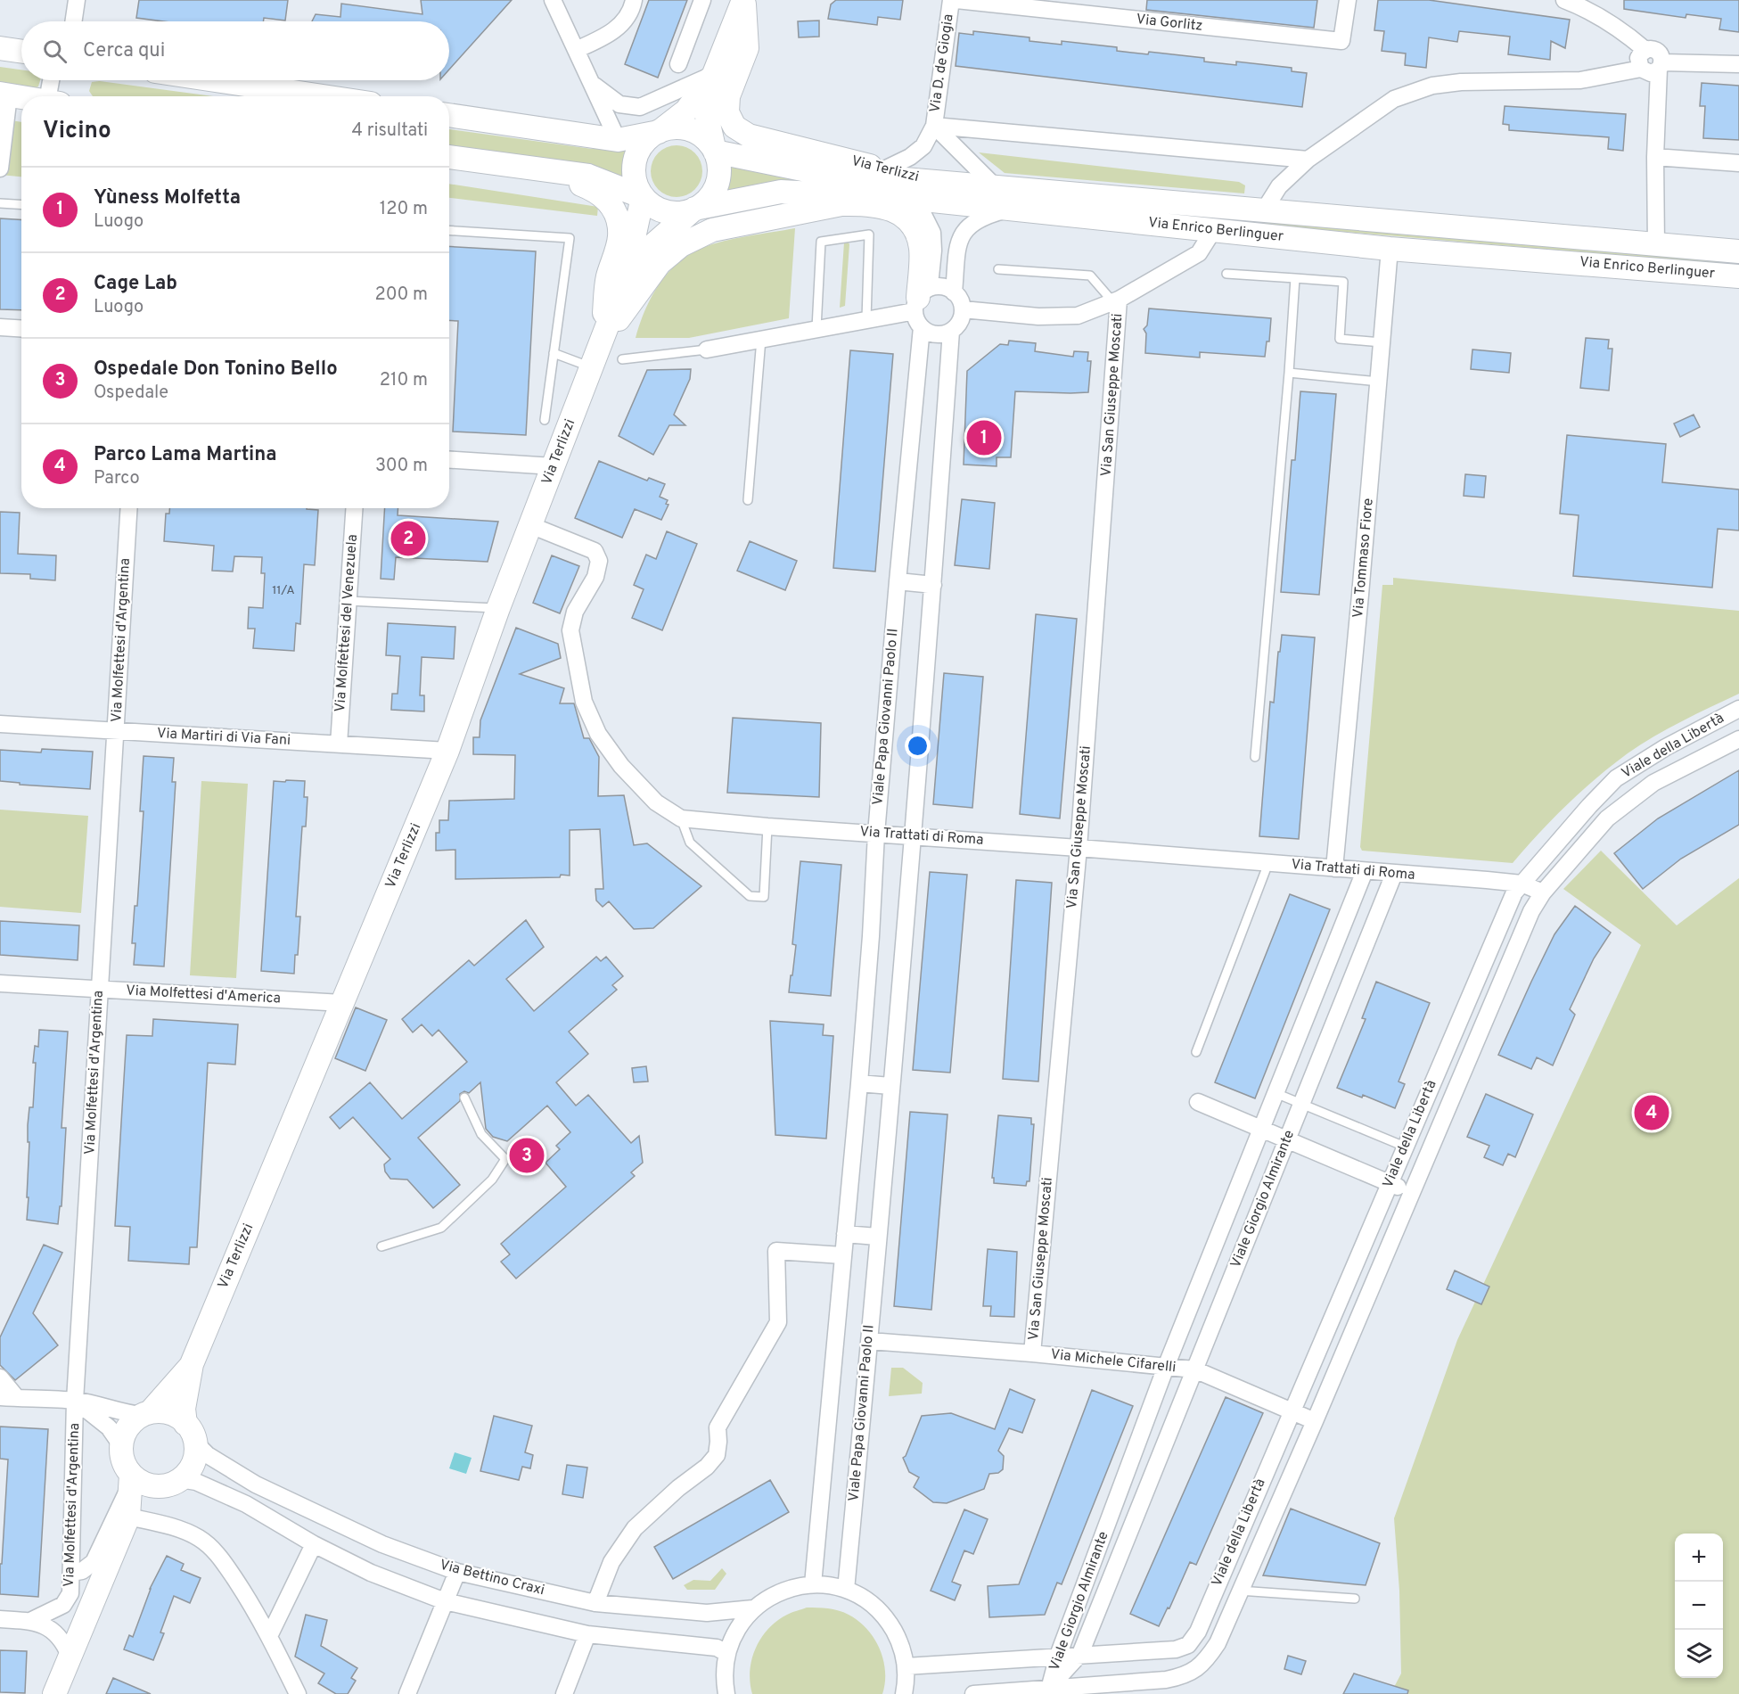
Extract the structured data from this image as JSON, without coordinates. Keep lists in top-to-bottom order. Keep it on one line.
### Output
{"streets":{"main road":["Via Terlizzi","Via Enrico Berlinguer"],"street":["Via Gorlitz","Via D. de Giogia","Via San Giuseppe Moscati","Via Tommaso Fiore","Via Molfettesi del Venezuela","Via Molfettesi d'Argentina","Viale Papa Giovanni Paolo II","Via Martiri di Via Fani","Viale della Libertà","Via Trattati di Roma","Via Molfettesi d'America","Viale Giorgio Almirante","Via Michele Cifarelli","Via Bettino Craxi"]},"crossings":[["Via Terlizzi","Via Enrico Berlinguer"],["Via Terlizzi","Viale Papa Giovanni Paolo II"],["Via Terlizzi","Via Martiri di Via Fani"],["Via Terlizzi","Via Trattati di Roma"],["Via Terlizzi","Via Molfettesi d'America"],["Via Terlizzi","Via Bettino Craxi"],["Via Enrico Berlinguer","Via Tommaso Fiore"],["Via San Giuseppe Moscati","Via Trattati di Roma"],["Via San Giuseppe Moscati","Via Michele Cifarelli"],["Via Tommaso Fiore","Via Trattati di Roma"],["Via Molfettesi del Venezuela","Via Martiri di Via Fani"],["Via Molfettesi d'Argentina","Via Martiri di Via Fani"],["Via Molfettesi d'Argentina","Via Molfettesi d'America"],["Viale Papa Giovanni Paolo II","Via Trattati di Roma"],["Viale Papa Giovanni Paolo II","Via Michele Cifarelli"],["Viale della Libertà","Via Trattati di Roma"],["Viale della Libertà","Via Michele Cifarelli"],["Via Trattati di Roma","Viale Giorgio Almirante"],["Viale Giorgio Almirante","Via Michele Cifarelli"]],"house_numbers":["11/A"],"page":{"search":"Cerca qui","heading":["Vicino","4 risultati"],"list":[{"mark":"1","name":"Yùness Molfetta","note":"Luogo","value":"120 m"},{"mark":"2","name":"Cage Lab","note":"Luogo","value":"200 m"},{"mark":"3","name":"Ospedale Don Tonino Bello","note":"Ospedale","value":"210 m"},{"mark":"4","name":"Parco Lama Martina","note":"Parco","value":"300 m"}],"pins":["1","2","4","3"],"map_buttons":["+","−"]}}
